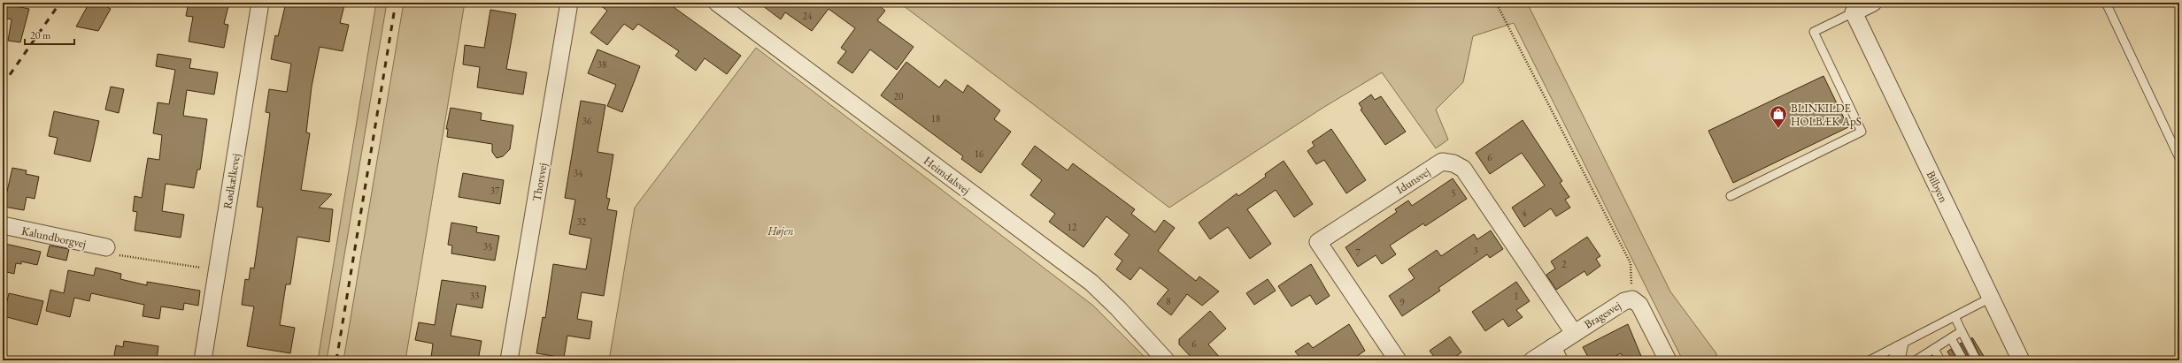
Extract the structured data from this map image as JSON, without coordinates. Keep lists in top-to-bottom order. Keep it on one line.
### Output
{"streets":{"street":["Heimdalsvej","Idunsvej","Rødkælkevej","Thorsvej","Bilbyen","Kalundborgvej","Bragesvej"]},"crossings":[["Idunsvej","Bragesvej"]],"parks":["Højen"],"places":{"shop":["BLINKILDE HOLBÆK ApS"]},"house_numbers":["24","38","20","18","36","16","6","34","37","5","4","32","12","35","3","7","2","33","1","8","9","6"],"scale_bar":"20 m"}
